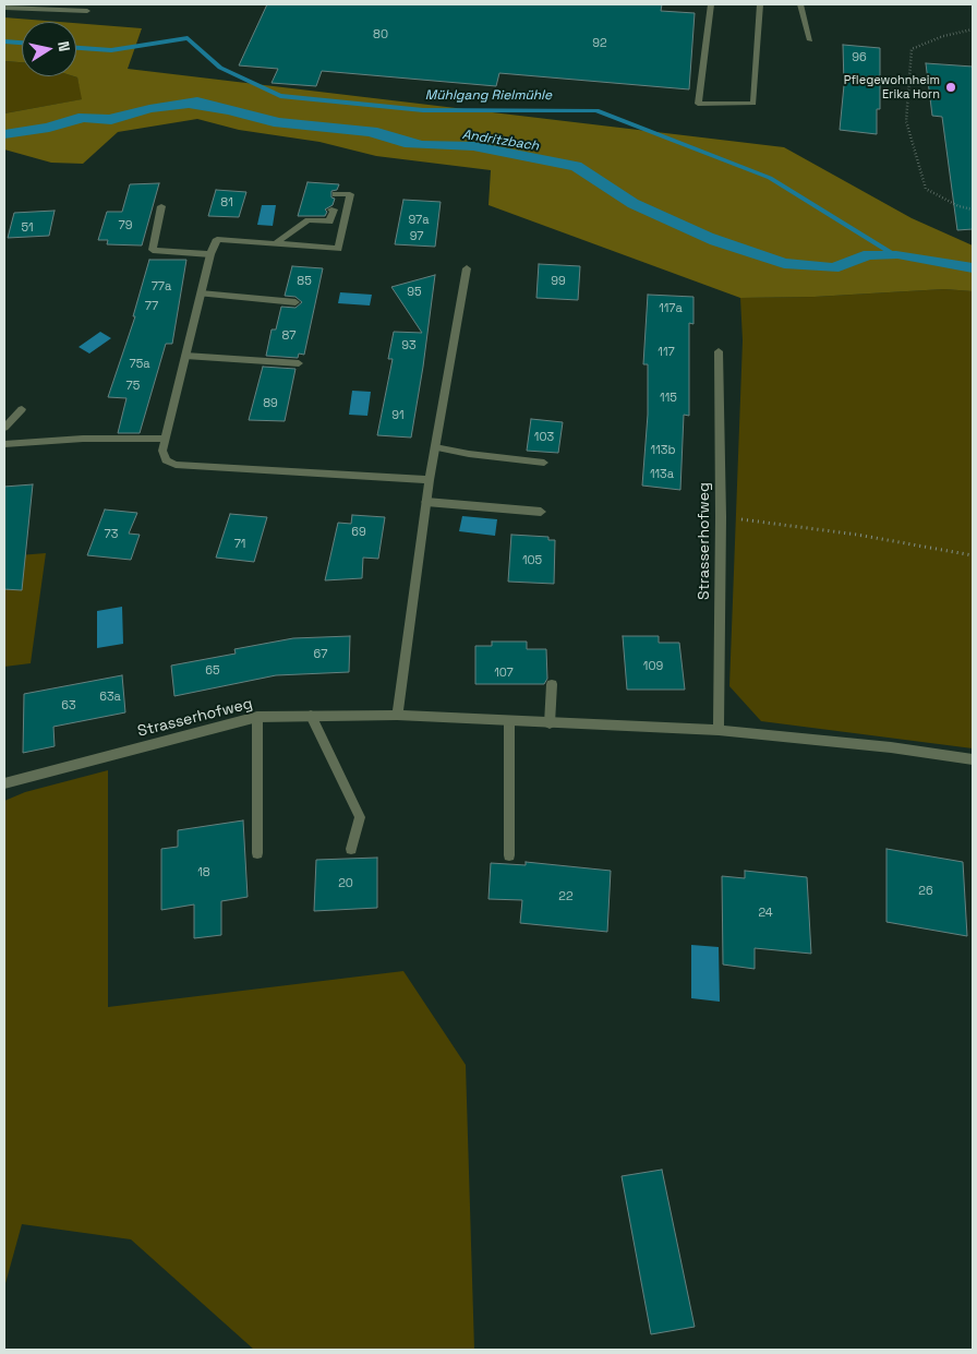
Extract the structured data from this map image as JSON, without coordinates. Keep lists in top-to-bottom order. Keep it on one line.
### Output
{"streets":{"street":["Strasserhofweg"]},"water":["Mühlgang Rielmühle","Andritzbach"],"places":["Pflegewohnheim Erika Horn"],"house_numbers":["80","92","96","81","97a","79","51","97","85","99","77a","95","77","117a","87","93","117","75a","75","115","89","91","103","113b","113a","69","73","71","105","67","109","65","107","63a","63","18","20","26","22","24"],"north":"right"}
